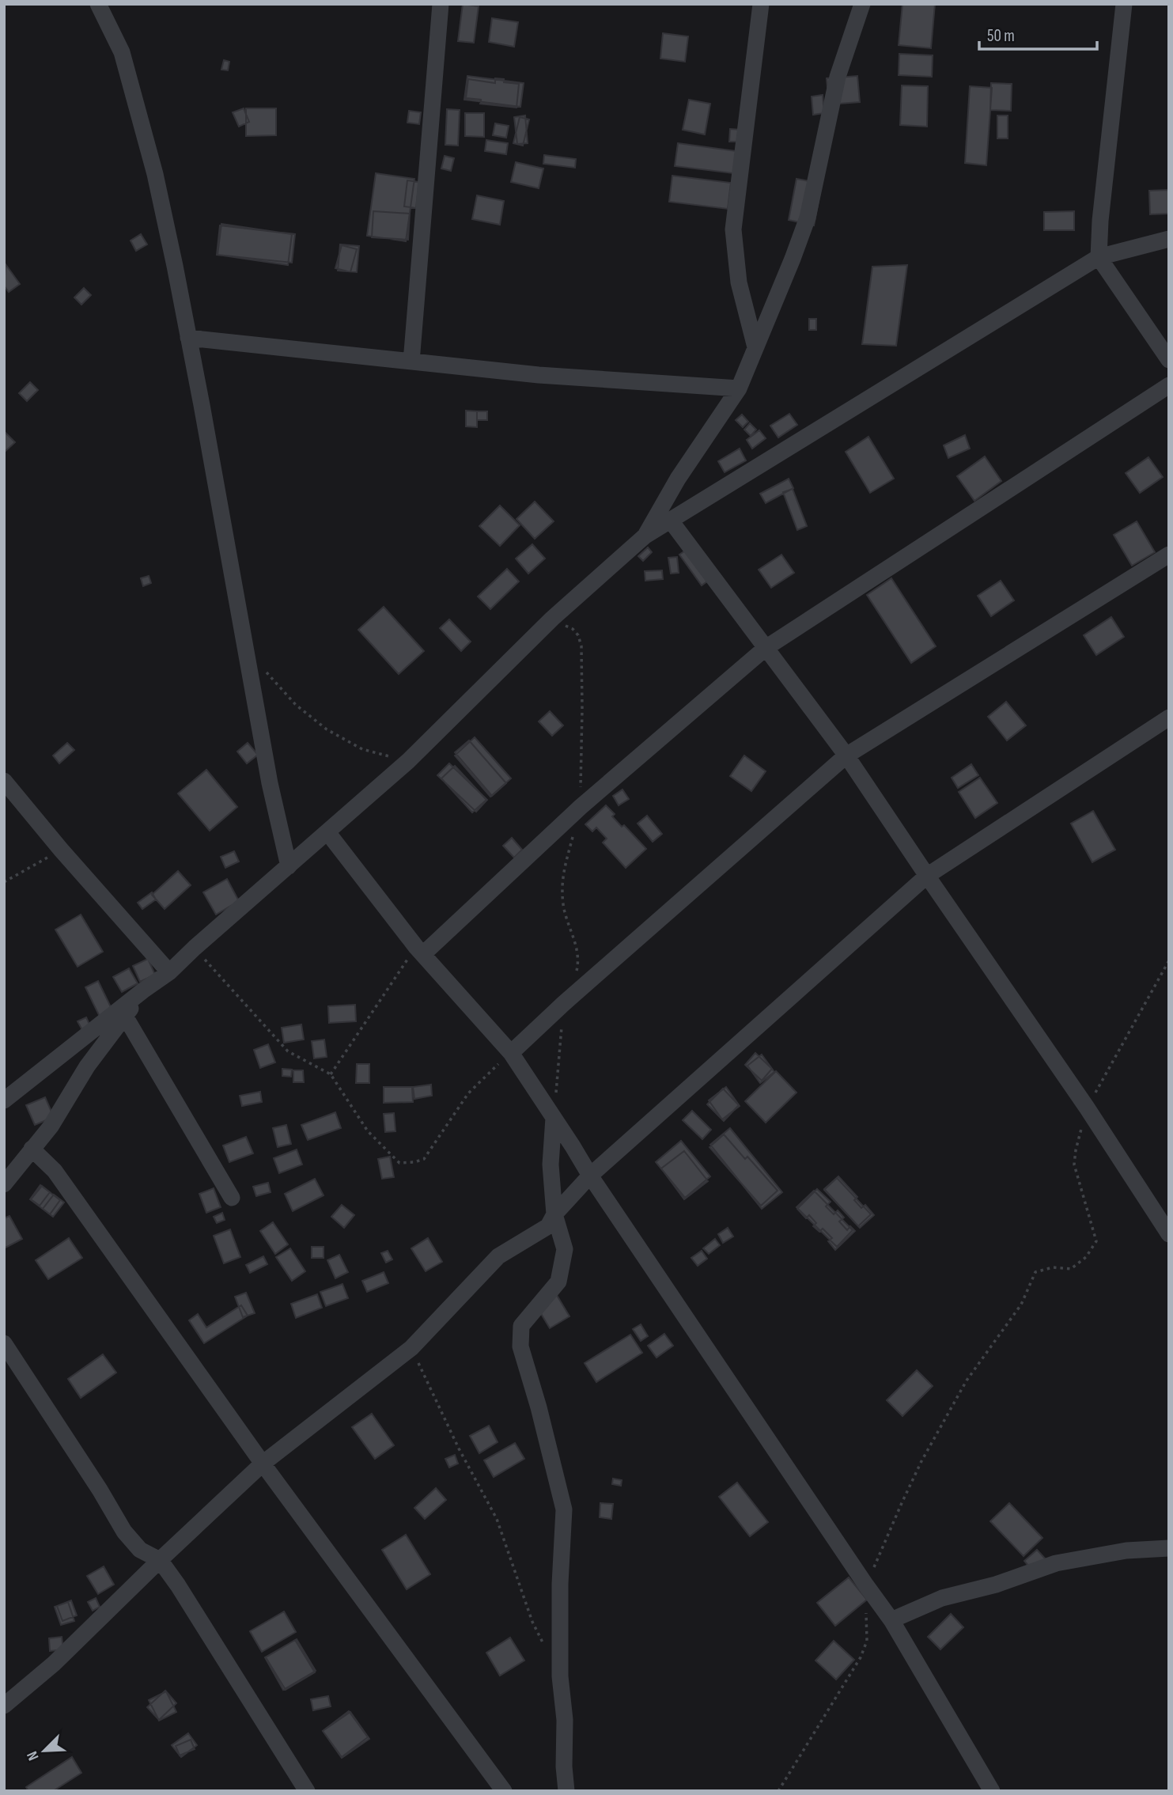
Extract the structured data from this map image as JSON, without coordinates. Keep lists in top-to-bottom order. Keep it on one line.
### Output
{"scale_bar":"50 m","north":"bottom left"}
